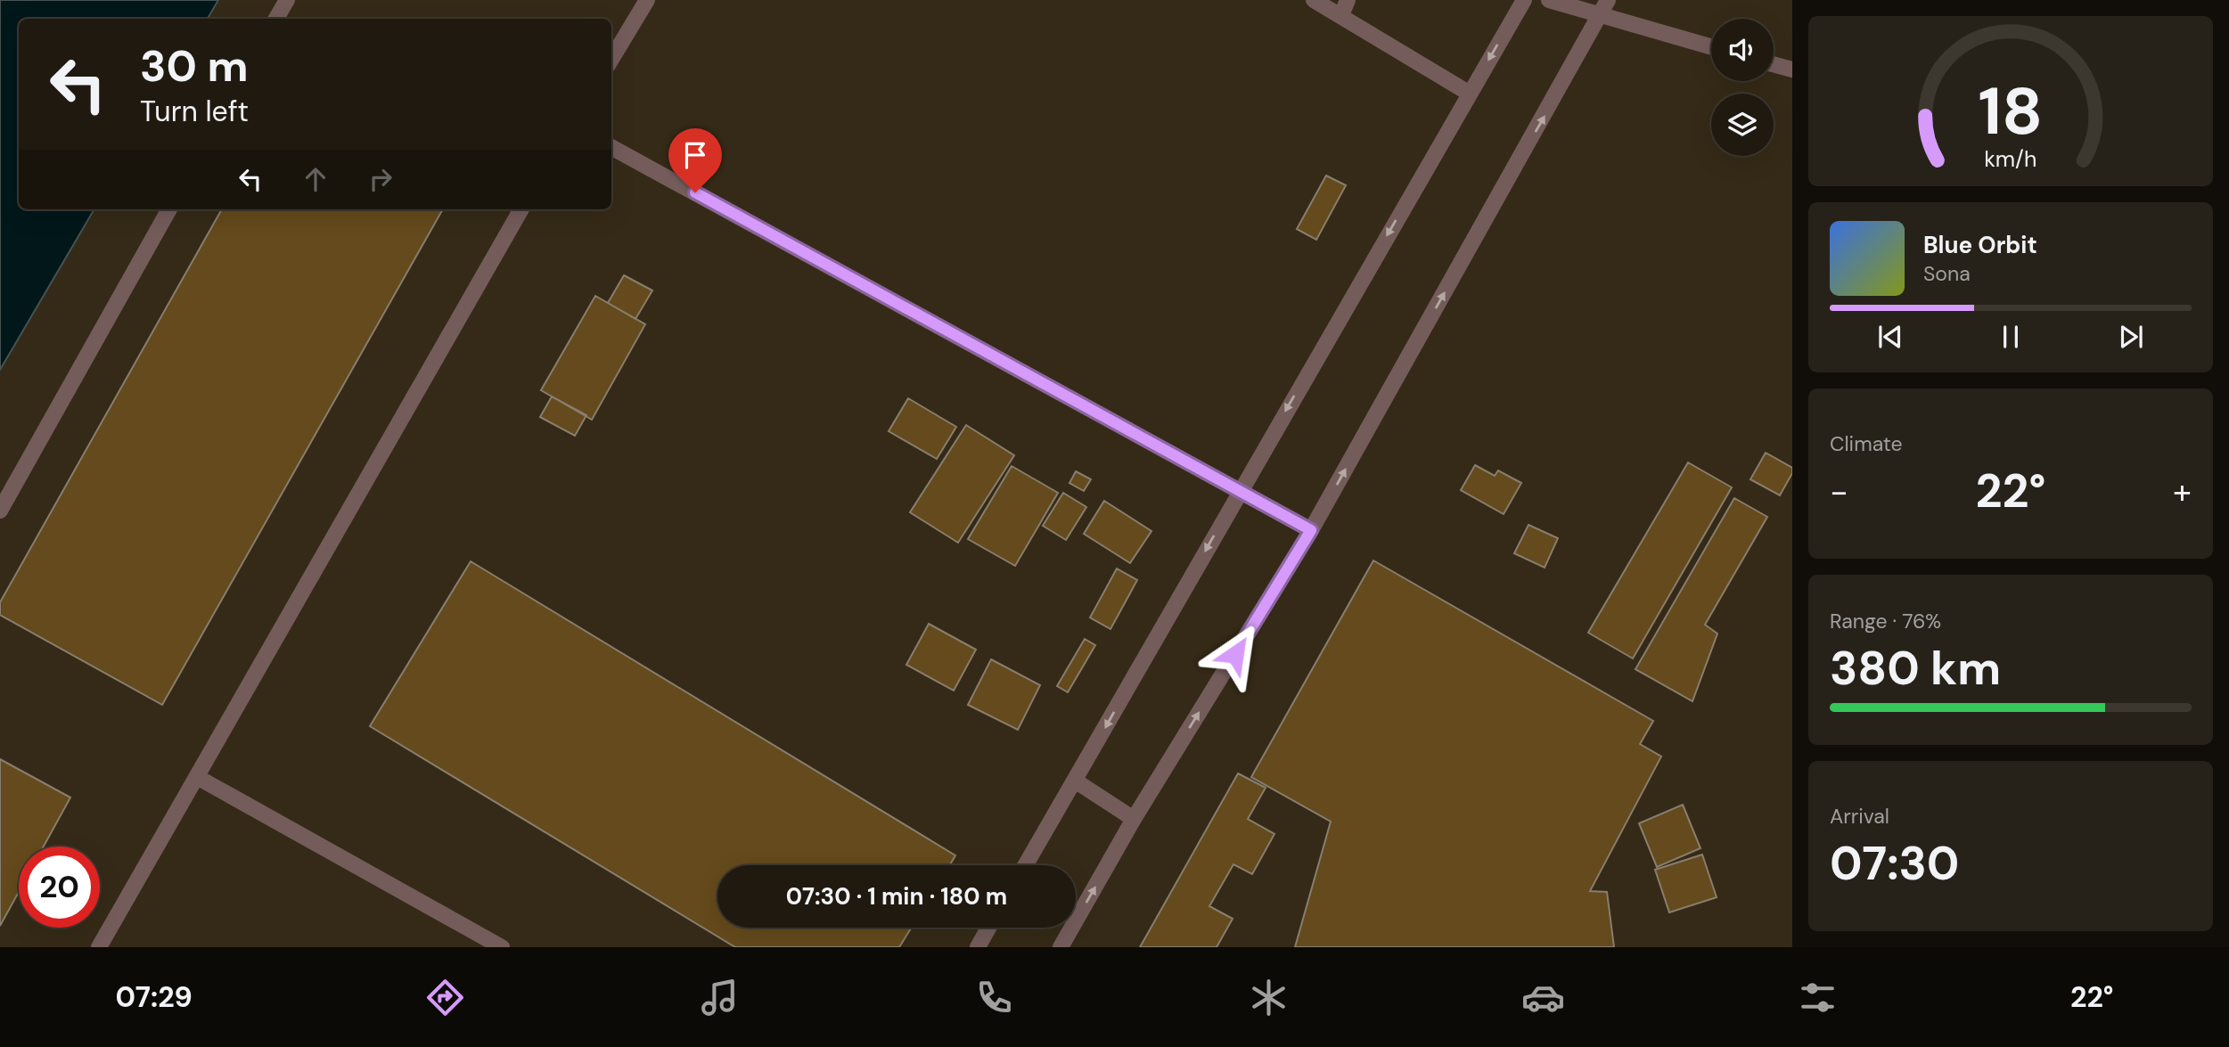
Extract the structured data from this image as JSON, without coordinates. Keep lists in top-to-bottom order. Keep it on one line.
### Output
{"page":{"turn":["30 m","Turn left"],"song":["Blue Orbit","Sona"],"tile":["Climate",["Range · 76%","380 km"],["Arrival","07:30"]],"heat":["−","22°","+"],"limit":"20","trip":"07:30 · 1 min · 180 m","tabs":["07:29","22°"],"gauge":["18","km/h"]}}
